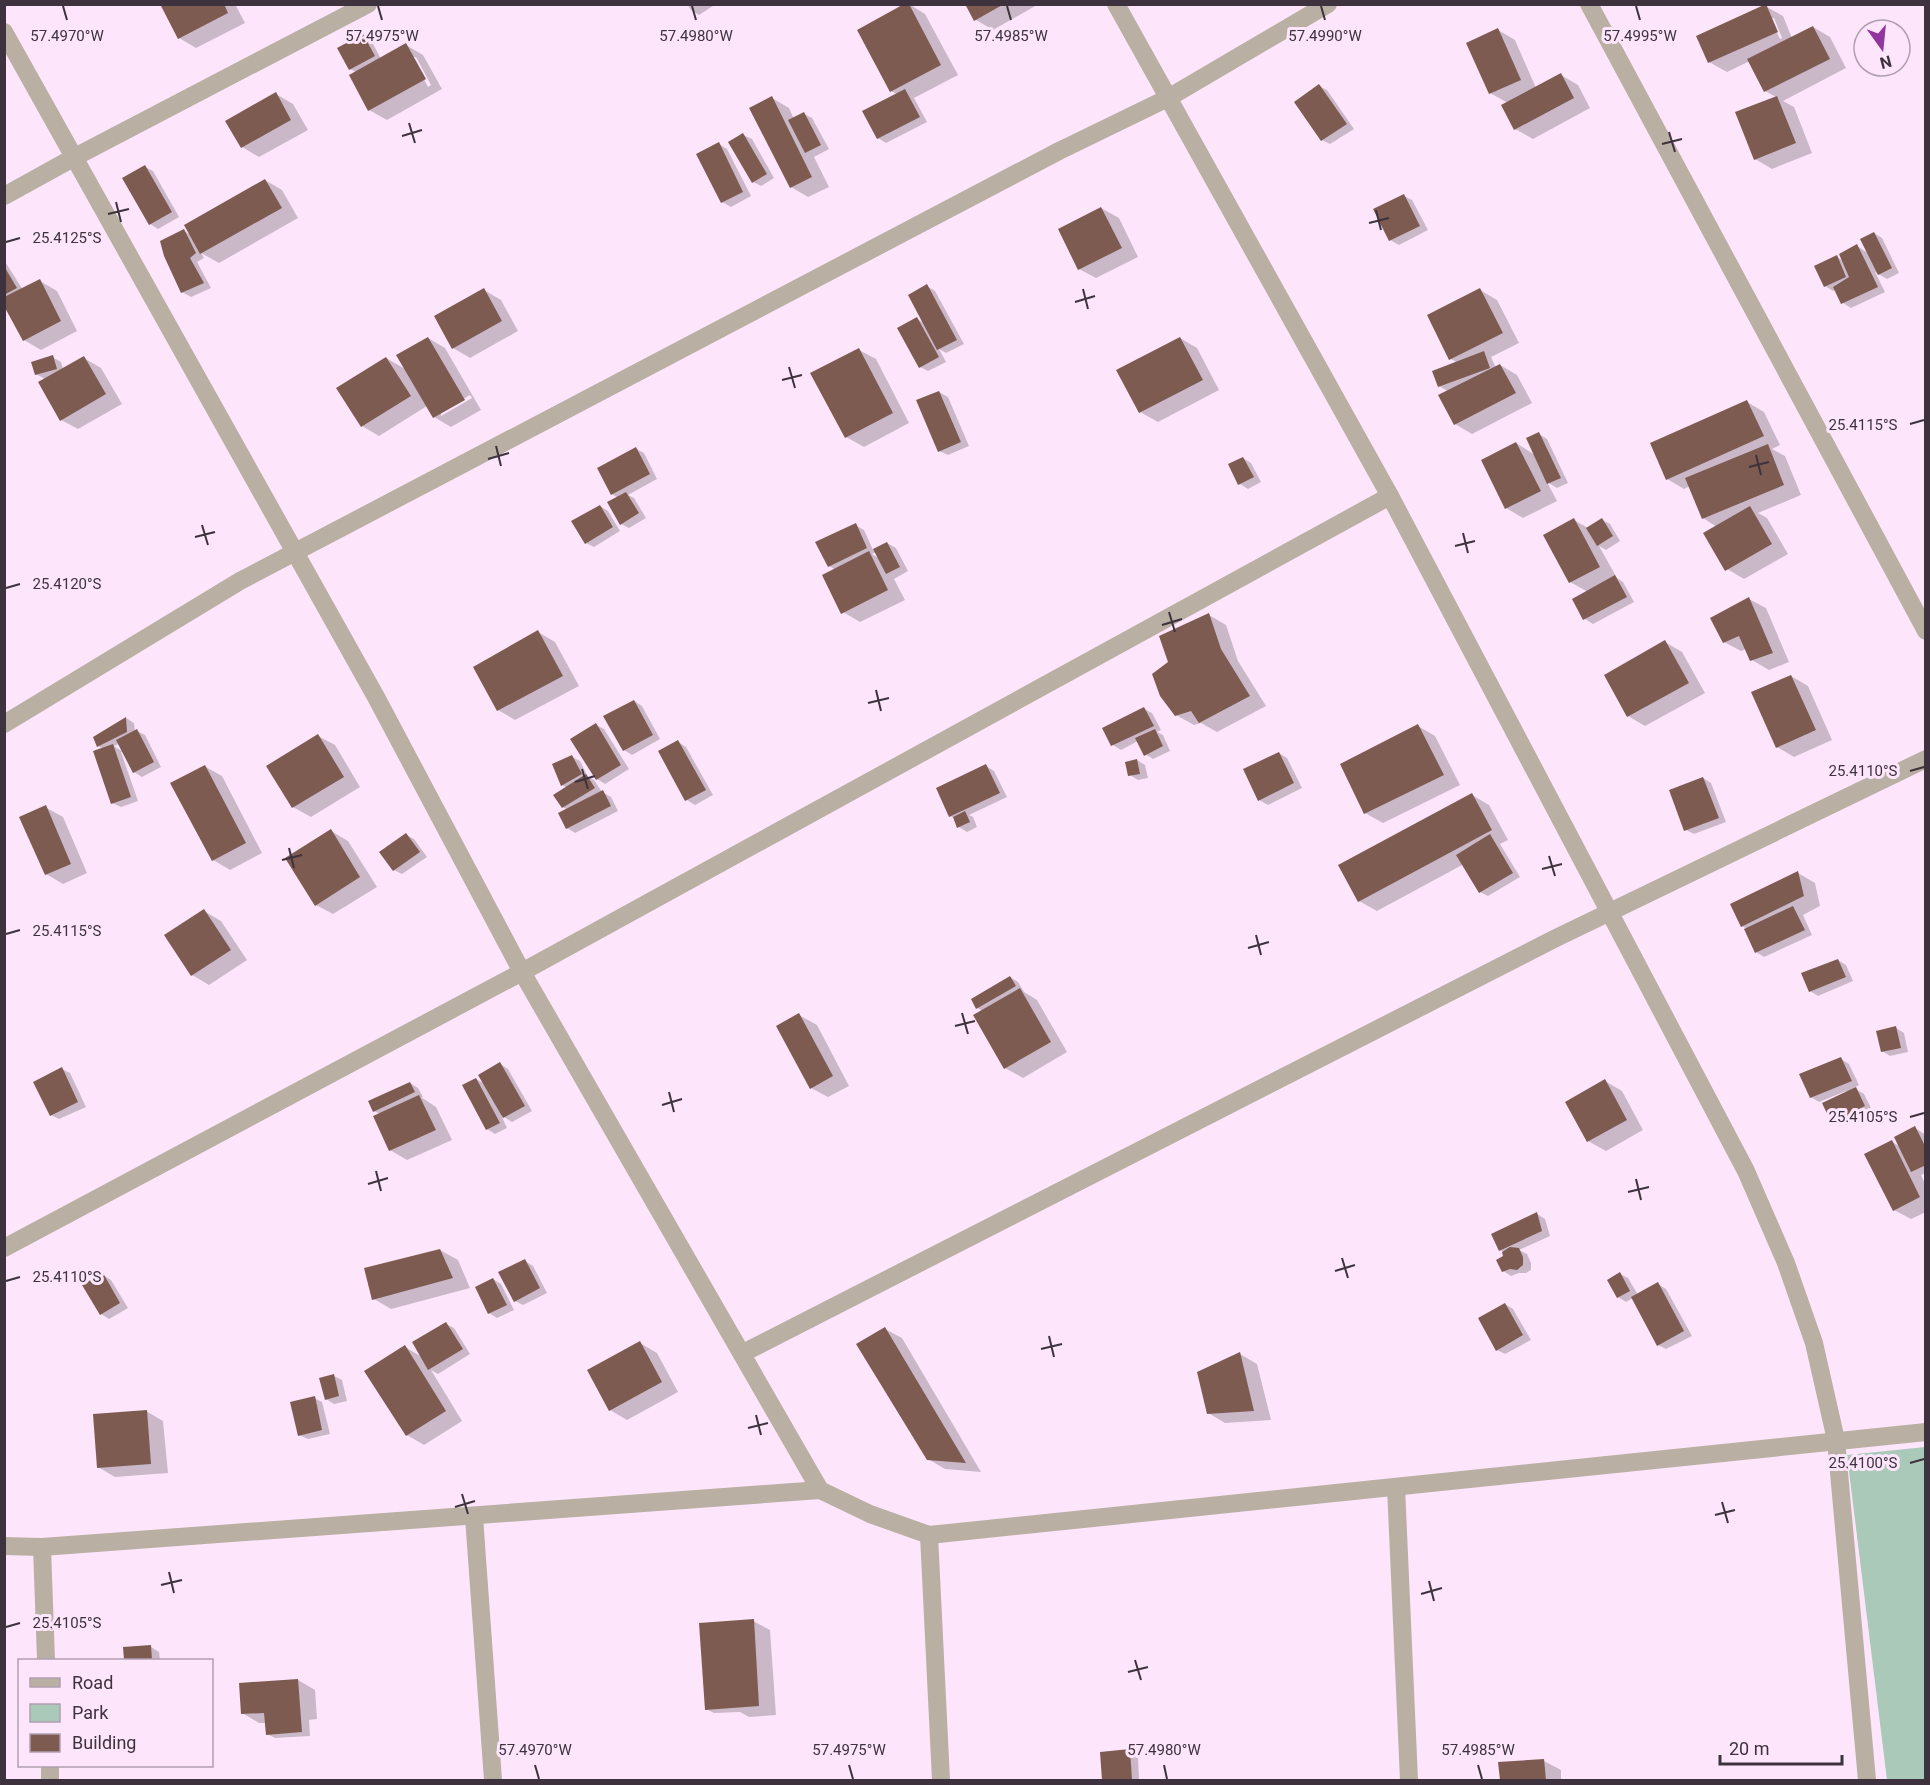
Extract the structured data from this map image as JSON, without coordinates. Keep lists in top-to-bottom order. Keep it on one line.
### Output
{"legend":["Road","Park","Building"],"scale_bar":"20 m","north":"bottom","coordinates":["57.4970°W","57.4975°W","57.4980°W","57.4985°W","57.4990°W","57.4995°W","25.4125°S","25.4115°S","25.4120°S","25.4110°S","25.4105°S","25.4100°S"]}
